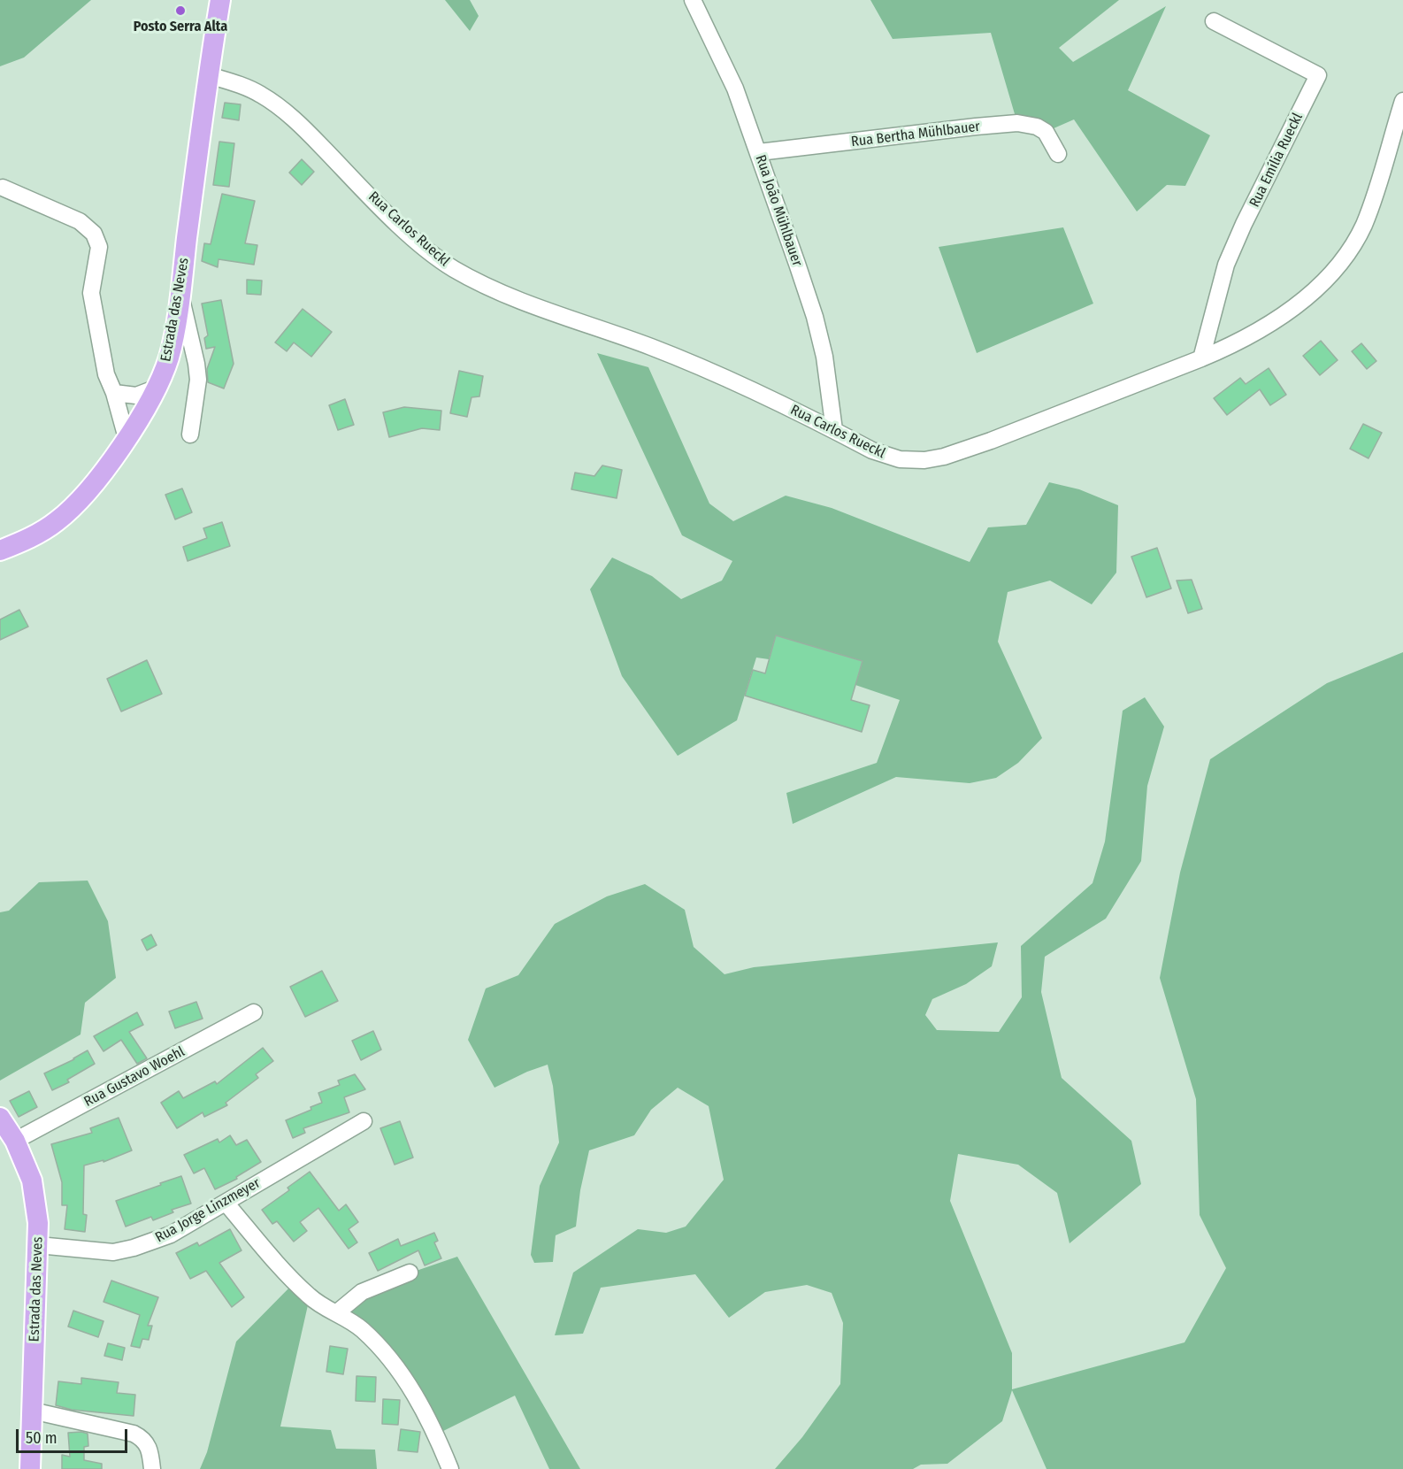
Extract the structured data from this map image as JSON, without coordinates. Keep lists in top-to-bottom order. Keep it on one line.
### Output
{"streets":{"main road":["Estrada das Neves"],"street":["Rua Bertha Mühlbauer","Rua Emília Rueckl","Rua João Mühlbauer","Rua Carlos Rueckl","Rua Gustavo Woehl","Rua Jorge Linzmeyer"]},"crossings":[["Rua Bertha Mühlbauer","Rua João Mühlbauer"],["Rua Emília Rueckl","Rua Carlos Rueckl"],["Rua João Mühlbauer","Rua Carlos Rueckl"],["Rua Carlos Rueckl","Estrada das Neves"],["Estrada das Neves","Rua Gustavo Woehl"],["Estrada das Neves","Rua Jorge Linzmeyer"]],"places":["Posto Serra Alta"],"scale_bar":"50 m"}
